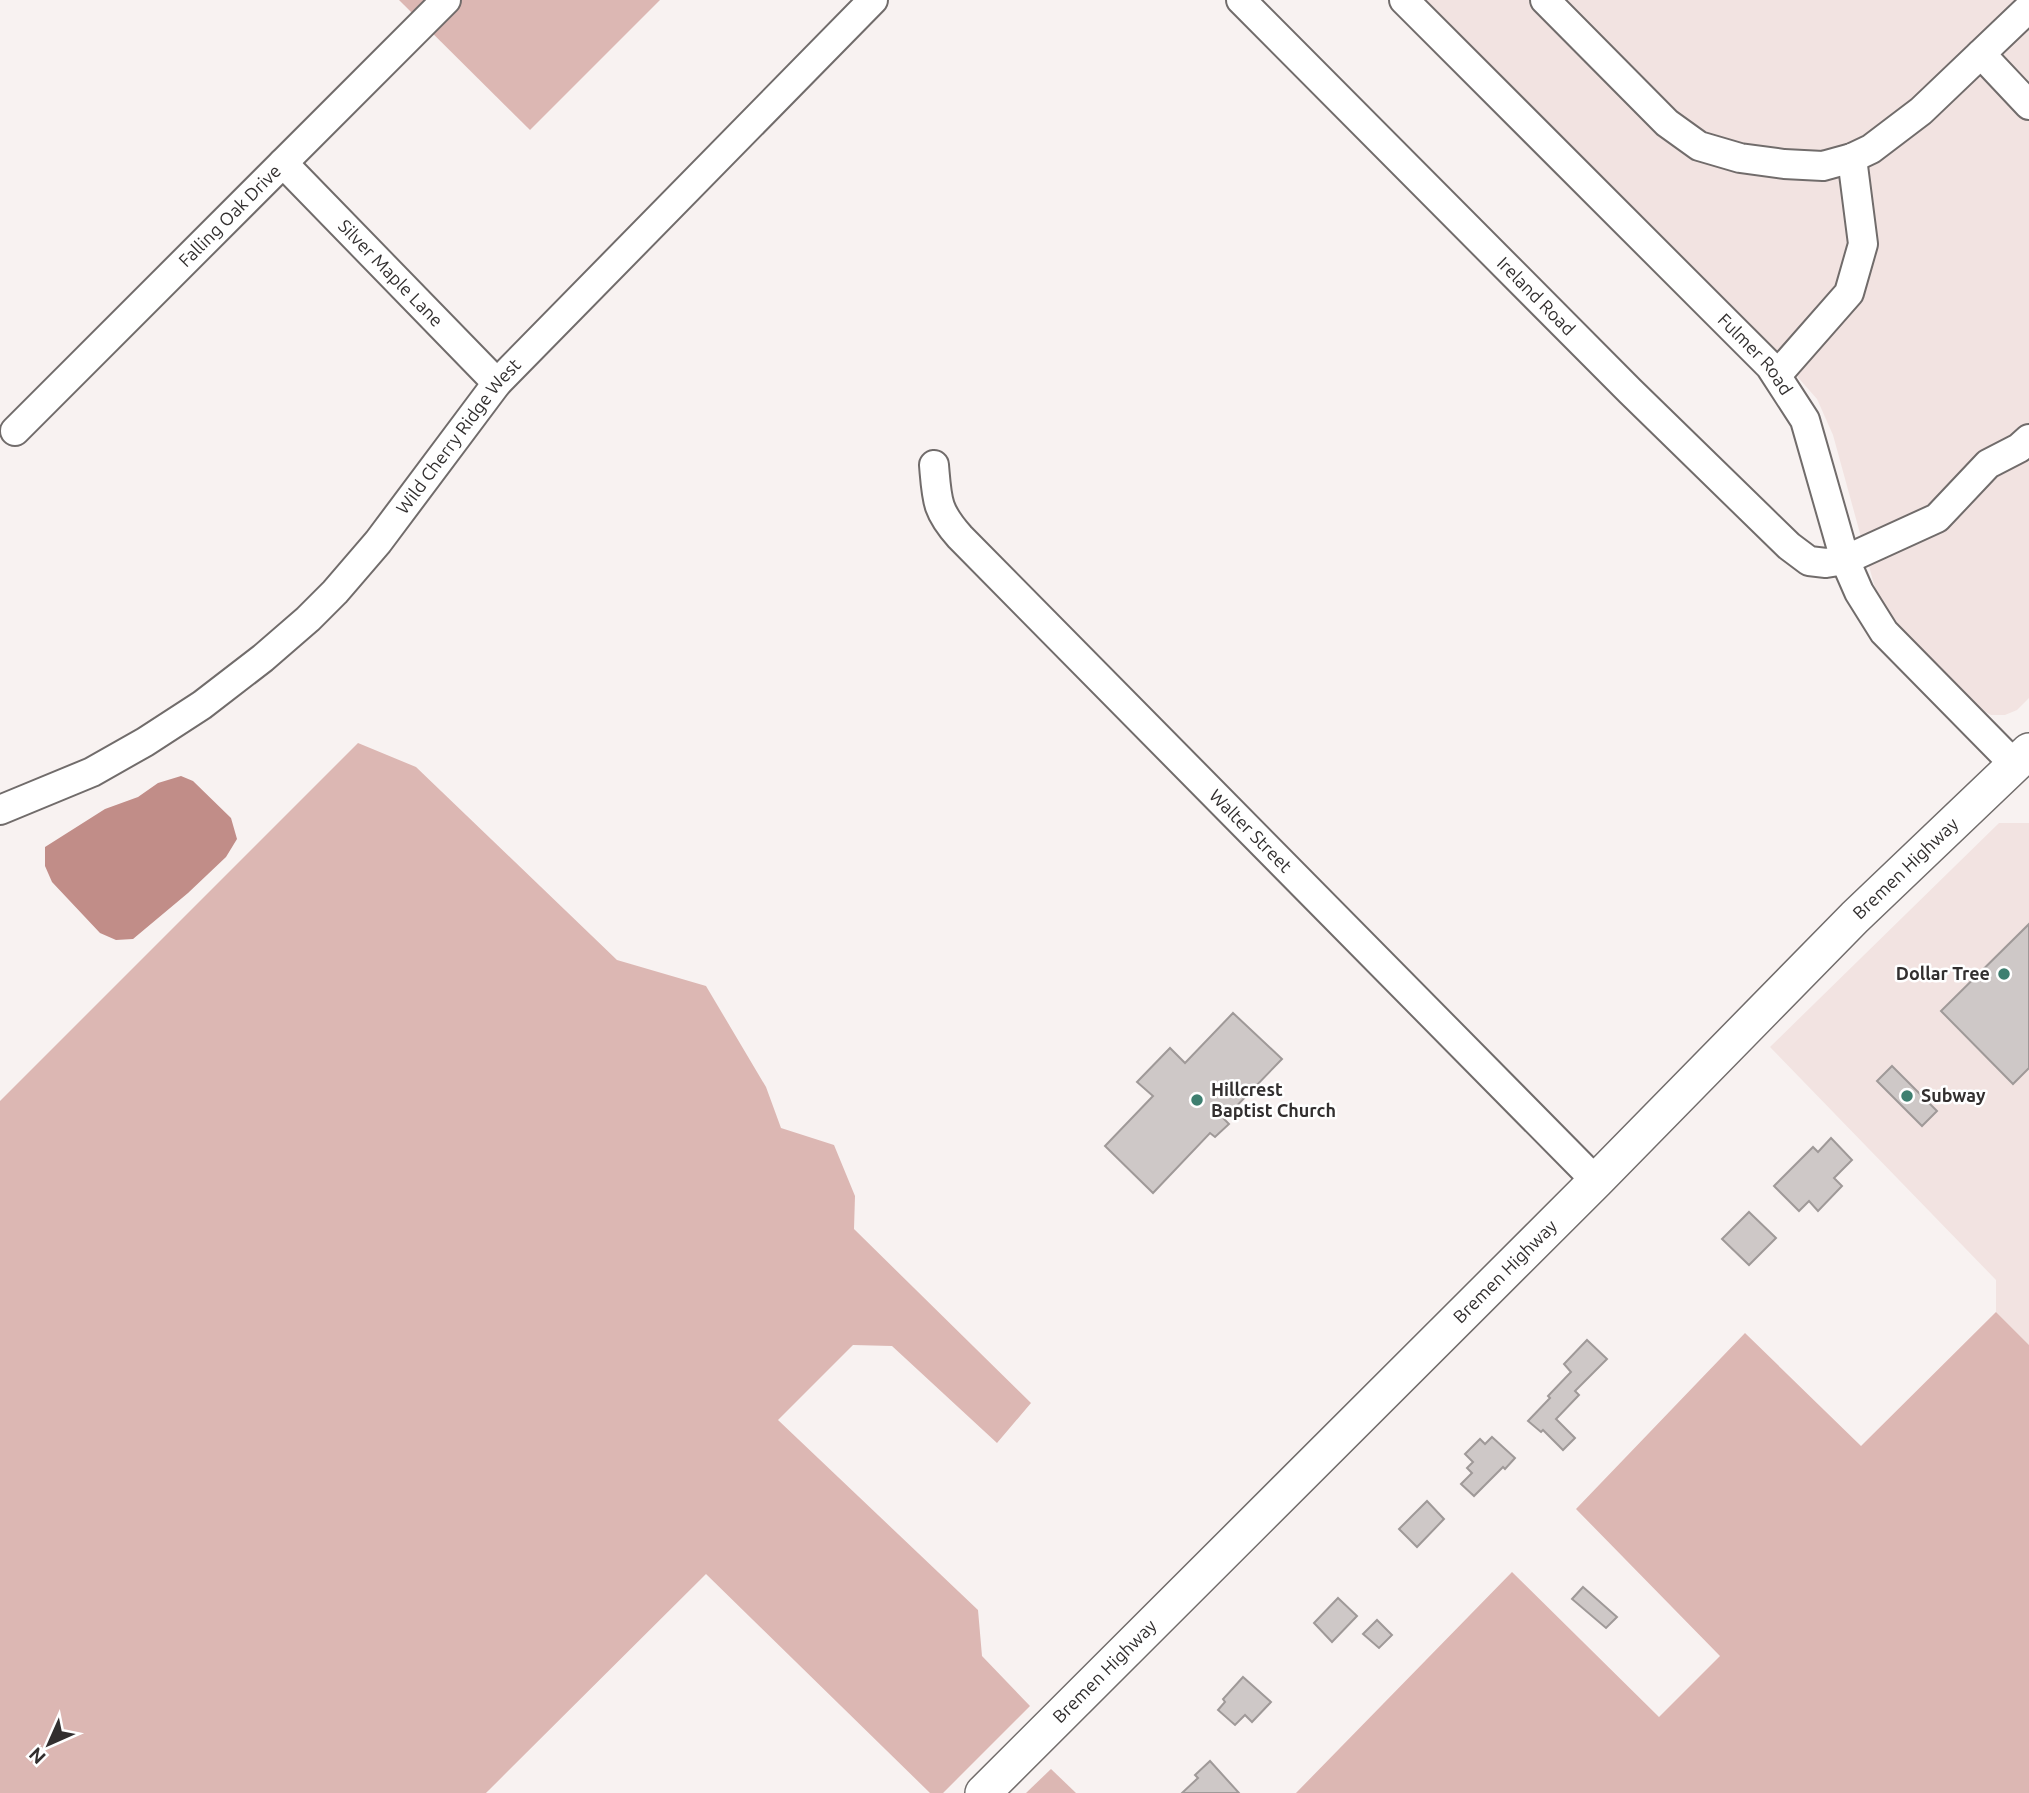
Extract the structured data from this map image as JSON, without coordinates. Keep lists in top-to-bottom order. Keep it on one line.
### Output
{"streets":{"main road":["Bremen Highway"],"street":["Falling Oak Drive","Silver Maple Lane","Ireland Road","Fulmer Road","Wild Cherry Ridge West","Walter Street"]},"crossings":[["Falling Oak Drive","Silver Maple Lane"],["Silver Maple Lane","Wild Cherry Ridge West"],["Ireland Road","Fulmer Road"],["Fulmer Road","Bremen Highway"],["Walter Street","Bremen Highway"]],"places":["Dollar Tree","Subway","Hillcrest Baptist Church"],"north":"bottom left"}
